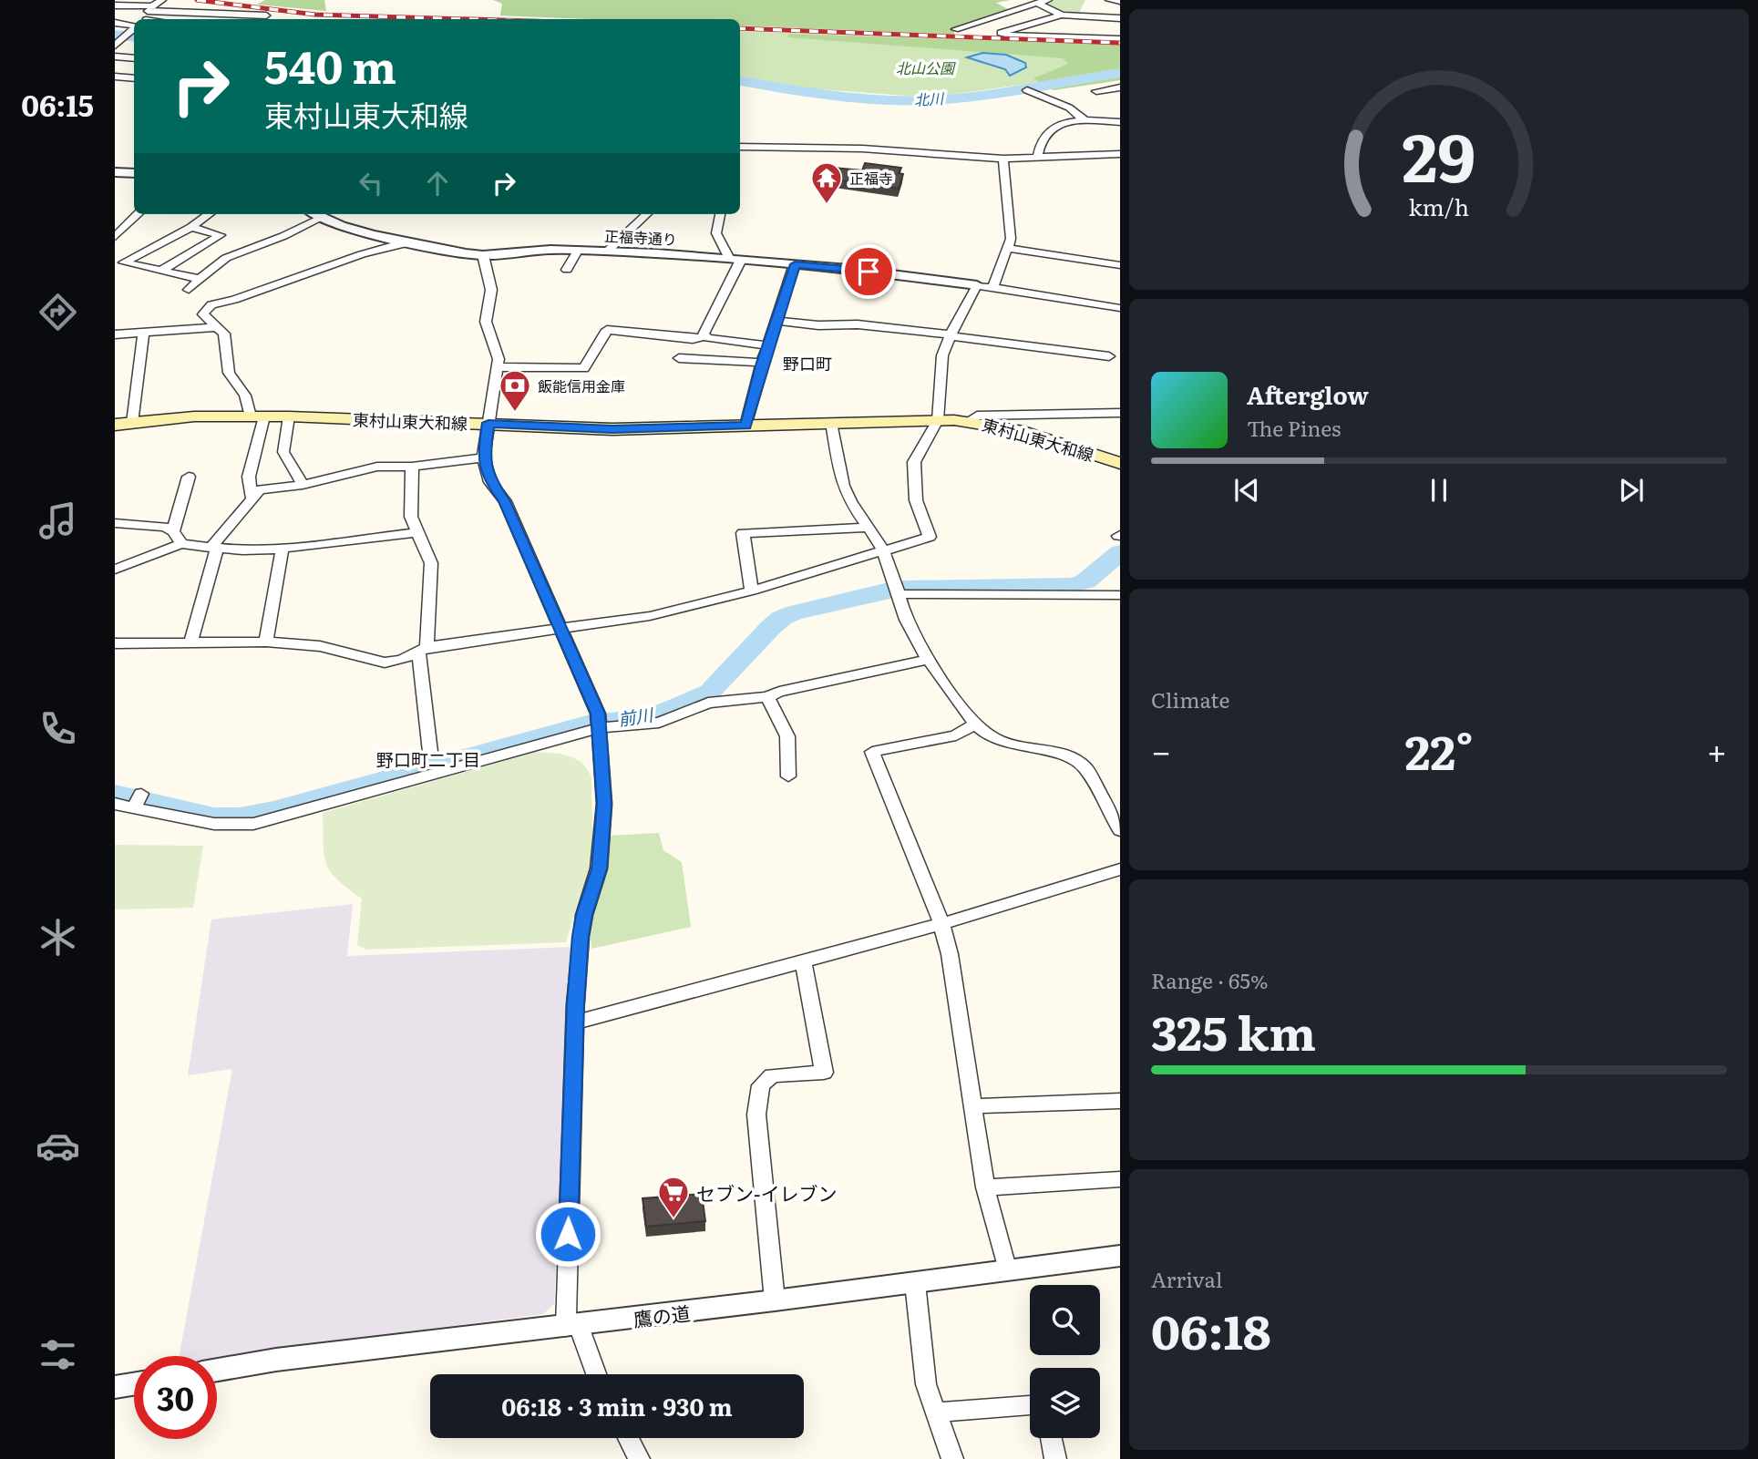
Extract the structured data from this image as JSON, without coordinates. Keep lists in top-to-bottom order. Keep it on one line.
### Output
{"streets":{"main road":["東村山東大和線"],"street":["正福寺通り","鷹の道"]},"districts":["野口町","野口町二丁目"],"water":["北川","前川"],"parks":["北山公園"],"places":{"temple":["正福寺"],"bank":["飯能信用金庫"],"supermarket":["セブン-イレブン"]},"page":{"tabs":"06:15","turn":["540 m","東村山東大和線"],"song":["Afterglow","The Pines"],"tile":["Climate",["Range · 65%","325 km"],["Arrival","06:18"]],"heat":["−","22°","+"],"limit":"30","trip":"06:18 · 3 min · 930 m","gauge":["29","km/h"]}}
